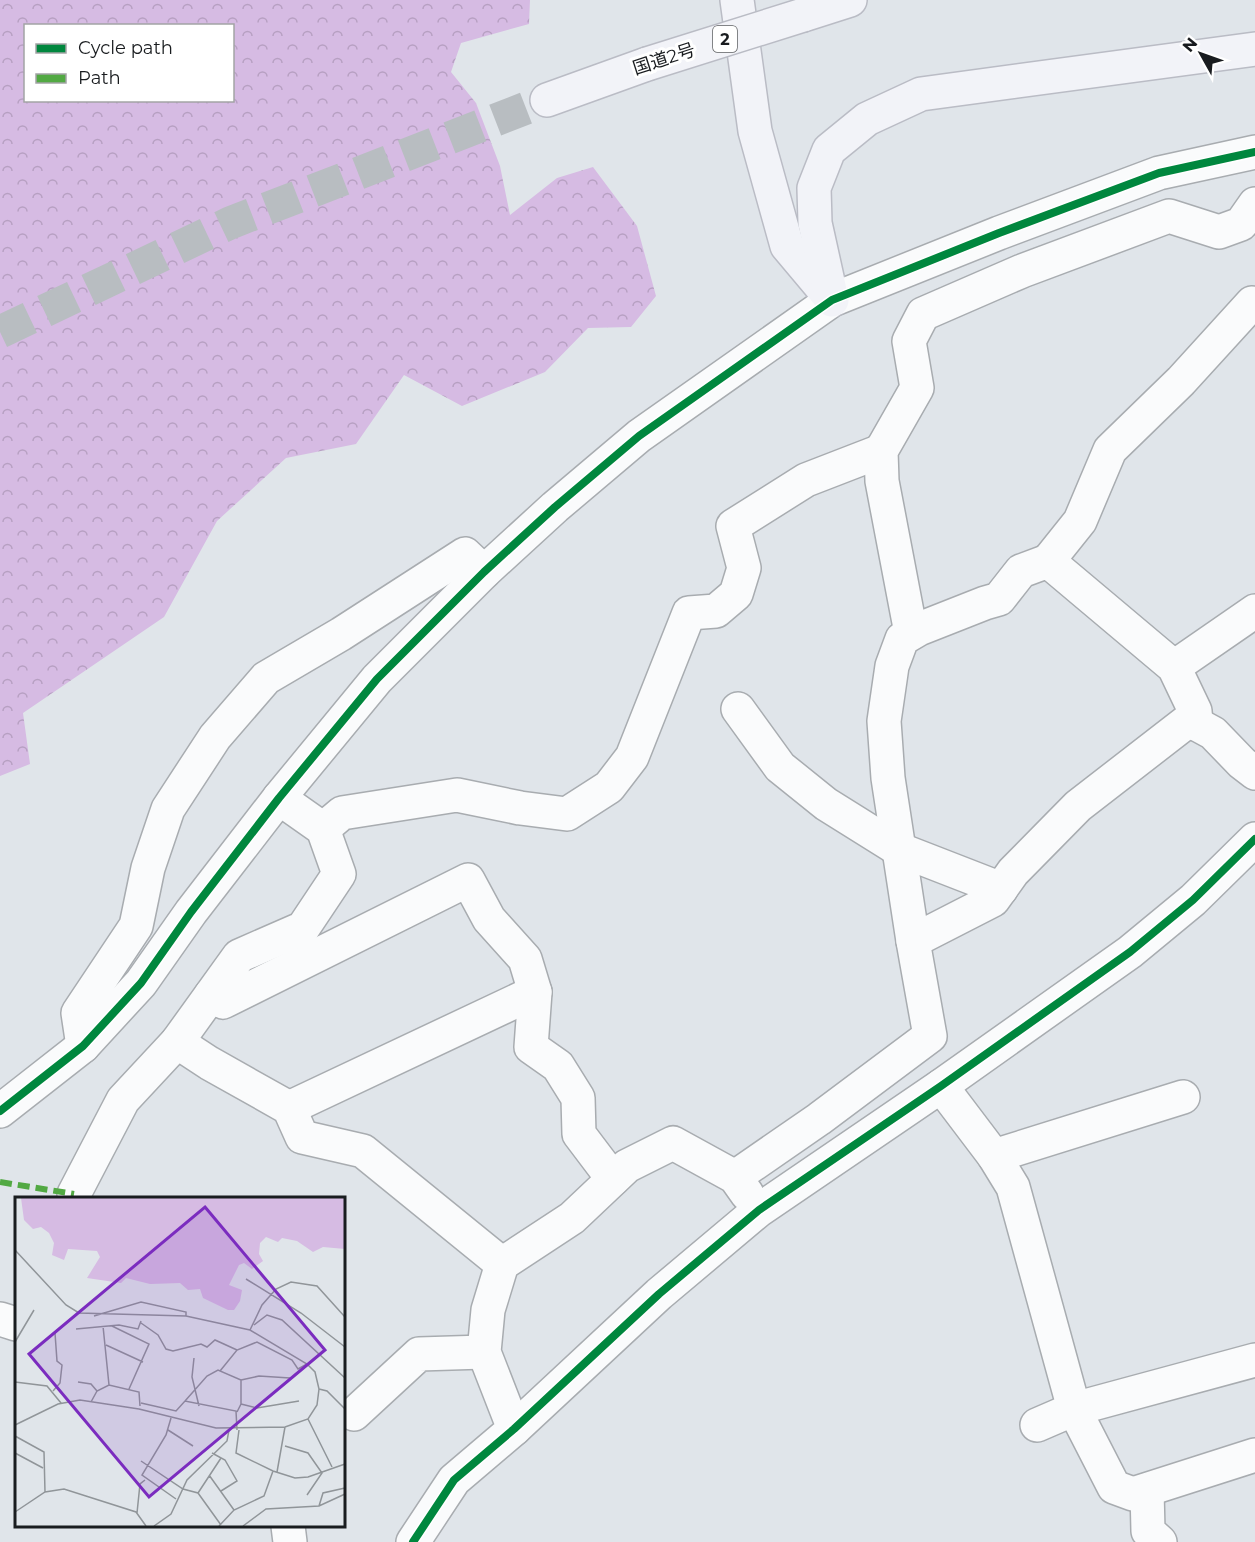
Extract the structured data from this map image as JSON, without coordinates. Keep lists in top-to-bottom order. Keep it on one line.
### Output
{"streets":{"highway":["2","国道2号"]},"legend":["Cycle path","Path"],"north":"top left"}
